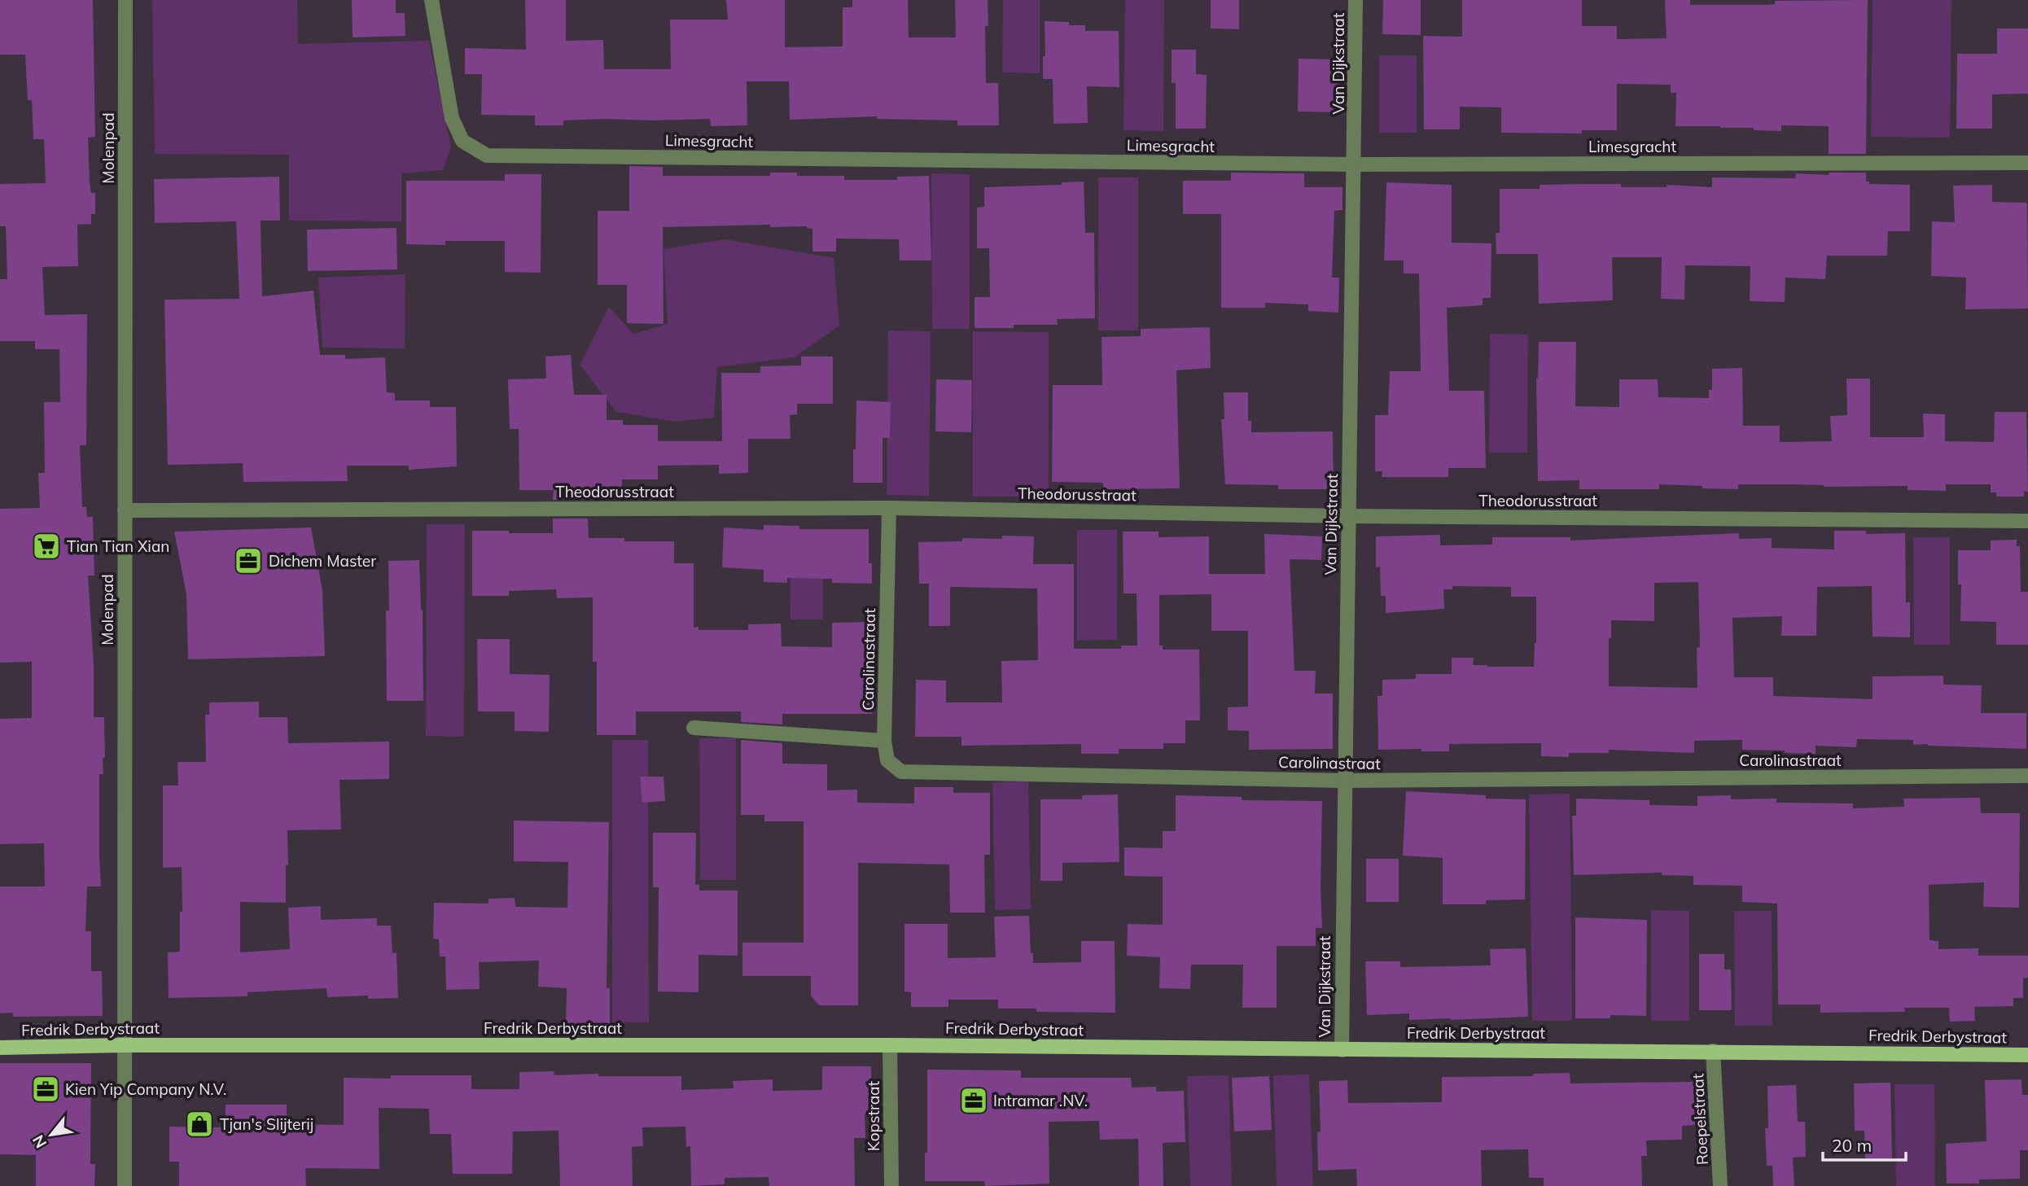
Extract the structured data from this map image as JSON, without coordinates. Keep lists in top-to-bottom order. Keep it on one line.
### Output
{"streets":{"main road":["Fredrik Derbystraat"],"street":["Van Dijkstraat","Limesgracht","Molenpad","Theodorusstraat","Carolinastraat","Kopstraat","Roepelstraat"]},"crossings":[["Van Dijkstraat","Limesgracht"],["Van Dijkstraat","Theodorusstraat"],["Van Dijkstraat","Carolinastraat"],["Van Dijkstraat","Fredrik Derbystraat"],["Molenpad","Theodorusstraat"],["Molenpad","Fredrik Derbystraat"],["Theodorusstraat","Carolinastraat"],["Fredrik Derbystraat","Kopstraat"],["Fredrik Derbystraat","Roepelstraat"]],"places":{"supermarket":["Tian Tian Xian"],"office":["Dichem Master","Kien Yip Company N.V.","Intramar .NV."],"shop":["Tjan's Slijterij"]},"scale_bar":"20 m","north":"bottom left"}
